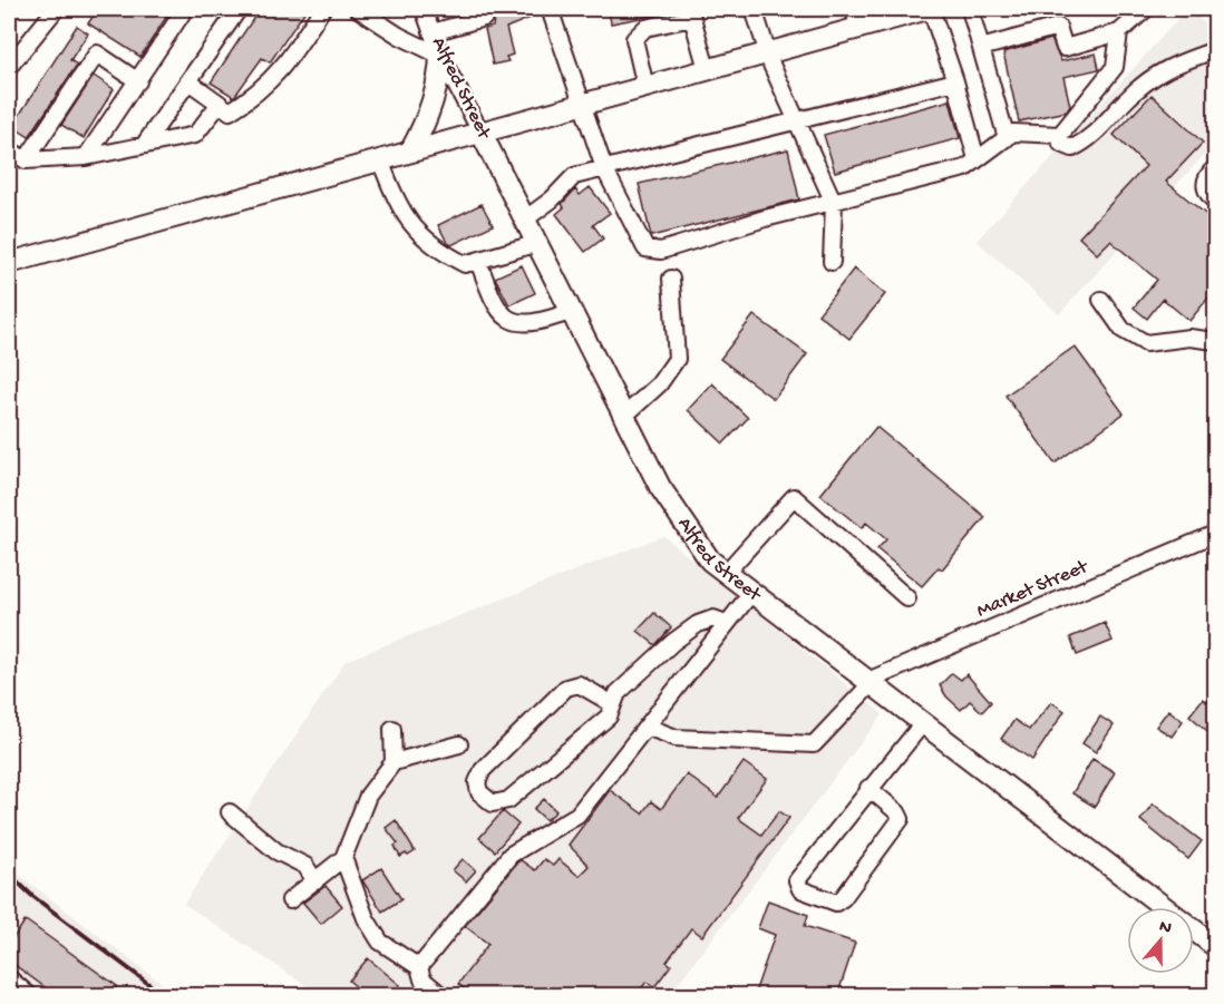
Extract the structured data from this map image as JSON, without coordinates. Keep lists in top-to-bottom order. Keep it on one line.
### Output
{"streets":{"main road":["Alfred Street"],"street":["Market Street"]},"crossings":[["Alfred Street","Market Street"]],"north":"top"}
